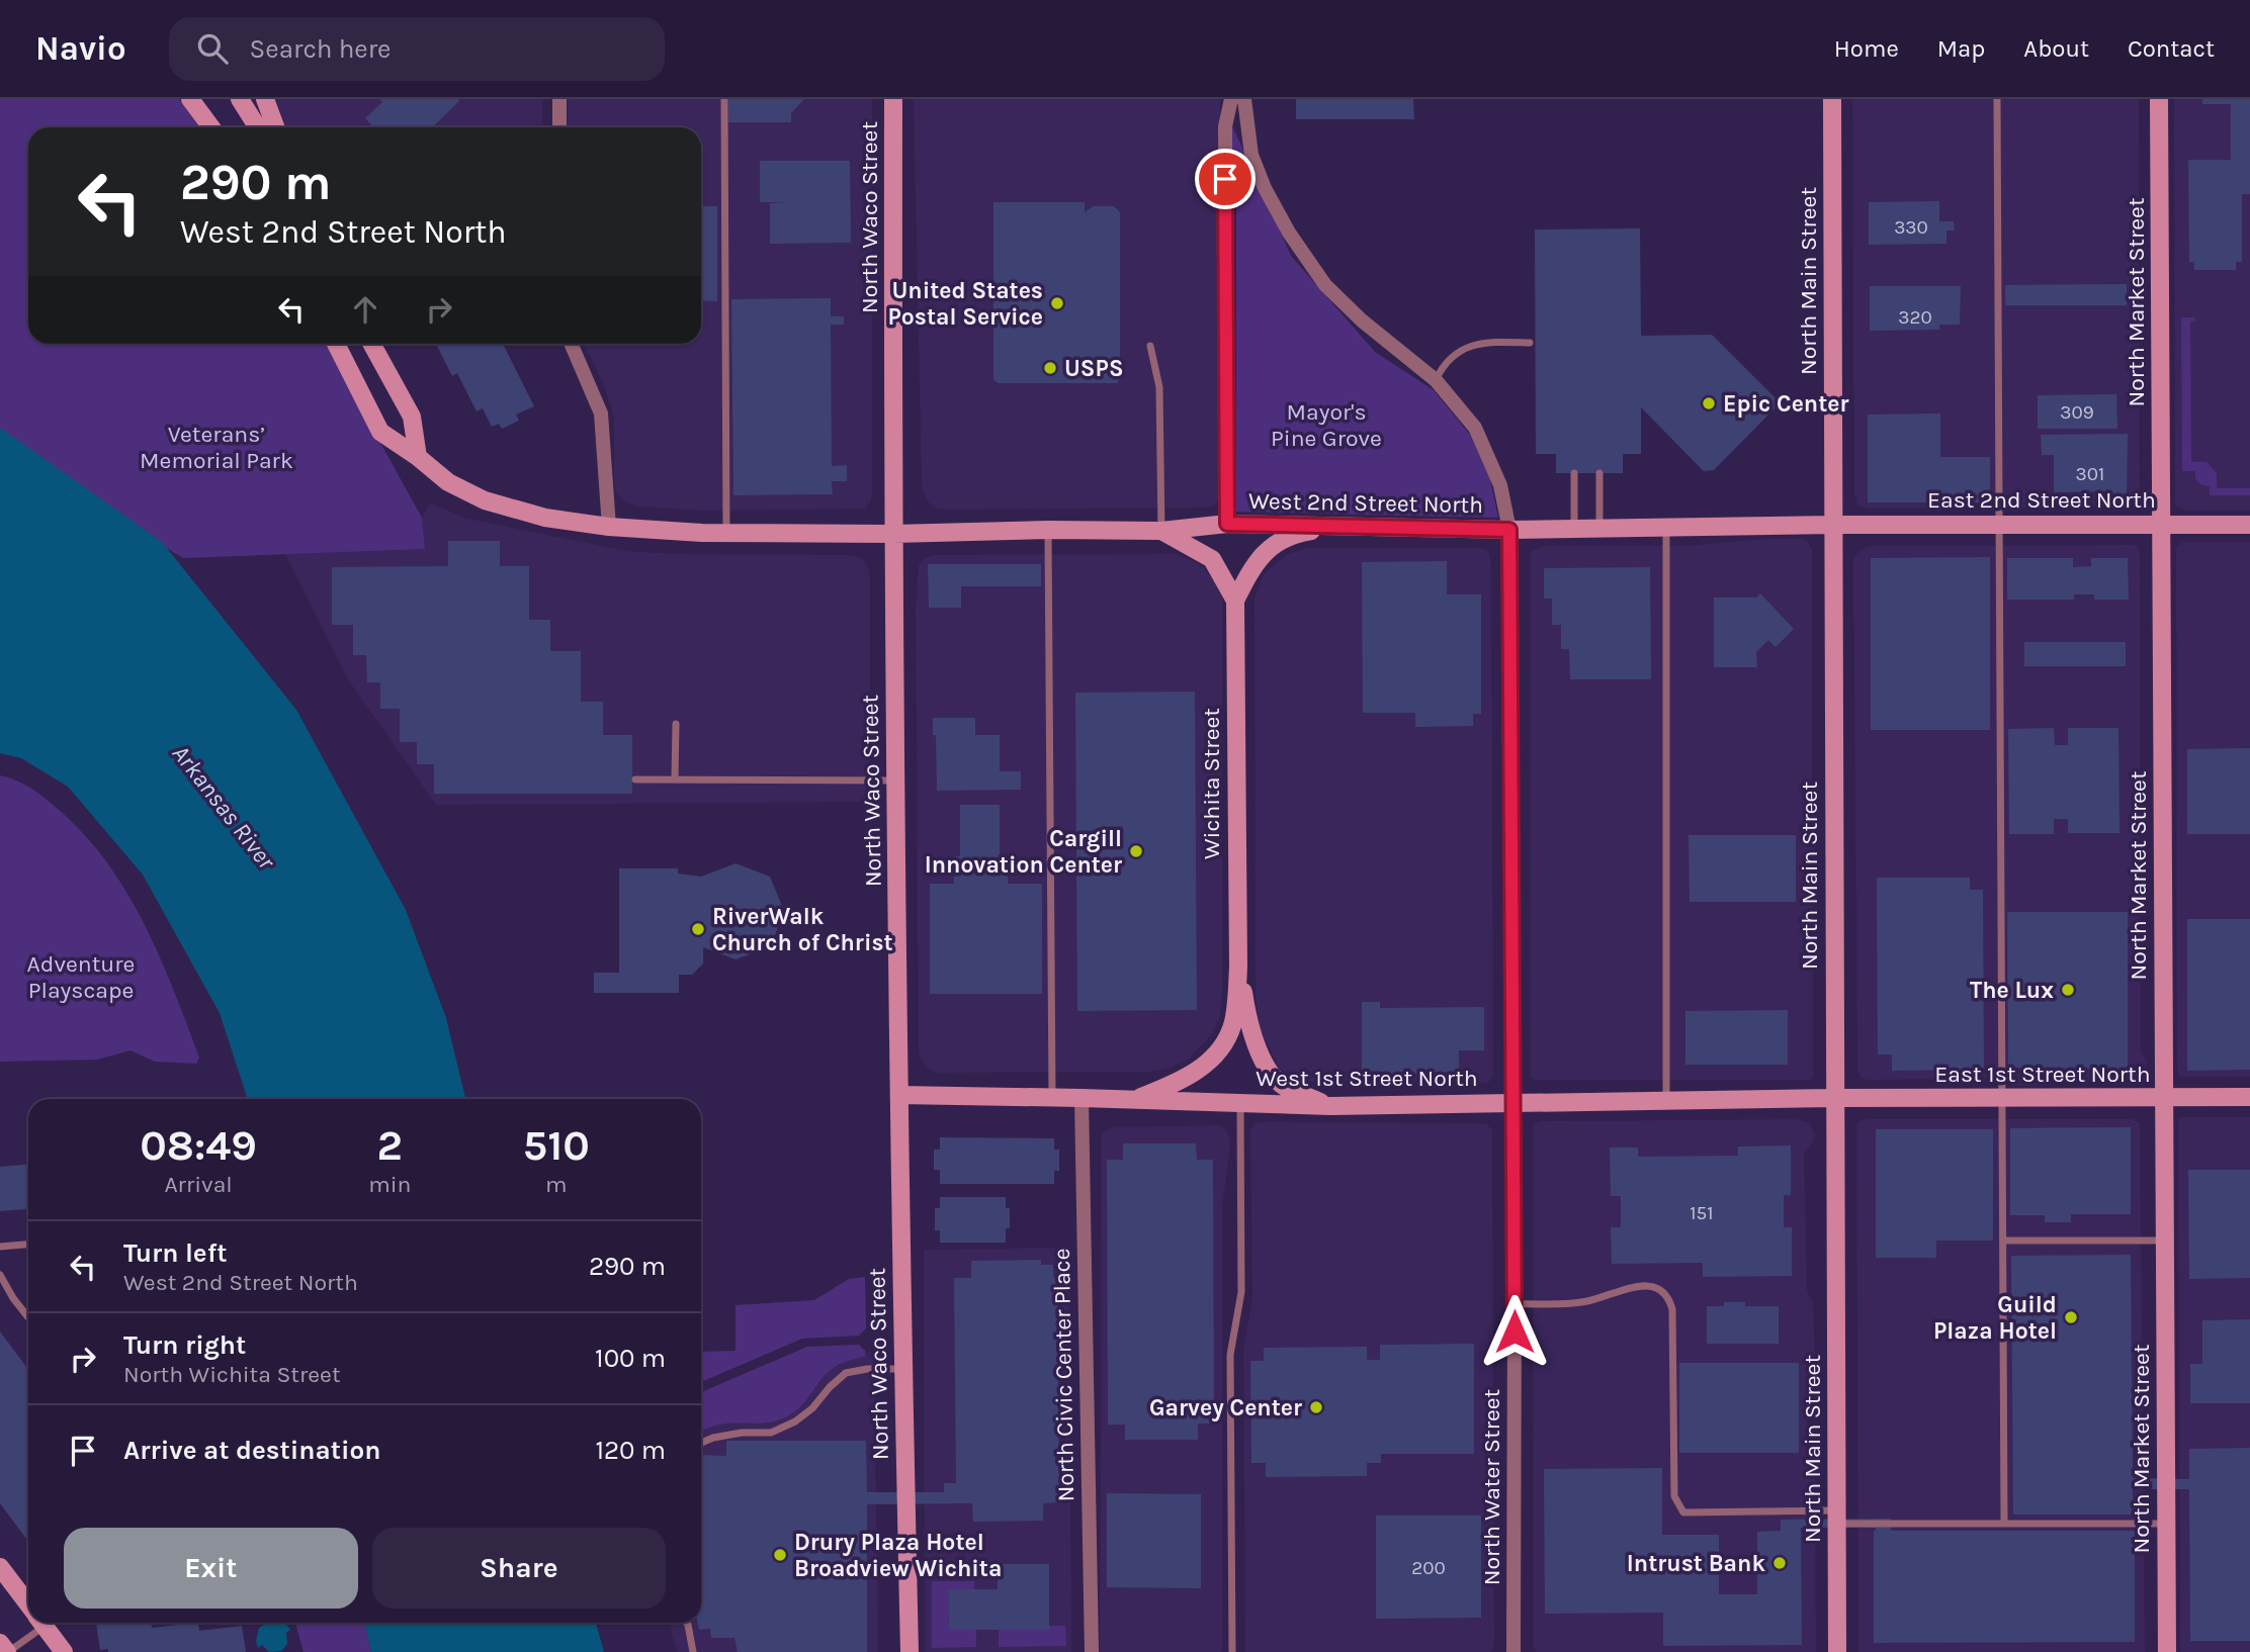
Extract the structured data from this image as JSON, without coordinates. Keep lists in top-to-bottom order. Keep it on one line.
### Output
{"streets":{"street":["North Waco Street","North Main Street","North Market Street","East 2nd Street North","West 2nd Street North","Wichita Street","East 1st Street North","West 1st Street North","North Civic Center Place","North Water Street"]},"crossings":[["North Waco Street","West 2nd Street North"],["North Waco Street","West 1st Street North"],["North Main Street","East 2nd Street North"],["North Main Street","West 2nd Street North"],["North Main Street","East 1st Street North"],["North Main Street","West 1st Street North"],["North Market Street","East 2nd Street North"],["North Market Street","East 1st Street North"],["East 2nd Street North","West 2nd Street North"],["West 2nd Street North","North Water Street"],["East 1st Street North","West 1st Street North"],["West 1st Street North","North Civic Center Place"],["West 1st Street North","North Water Street"]],"water":["Arkansas River"],"parks":["Mayor's Pine Grove","Veterans’ Memorial Park","Adventure Playscape"],"places":["United States Postal Service","USPS","Epic Center","Cargill Innovation Center","RiverWalk Church of Christ","The Lux","Guild Plaza Hotel","Garvey Center","Drury Plaza Hotel Broadview Wichita","Intrust Bank"],"house_numbers":["330","320","309","301","151","200"],"page":{"header":"Navio","search":"Search here","nav":["Home","Map","About","Contact"],"turn":["290 m","West 2nd Street North"],"eta":["08:49","Arrival","2","min","510","m"],"list":[{"name":"Turn left","note":"West 2nd Street North","value":"290 m"},{"name":"Turn right","note":"North Wichita Street","value":"100 m"},{"name":"Arrive at destination","value":"120 m"}],"buttons":["Exit","Share"]}}
